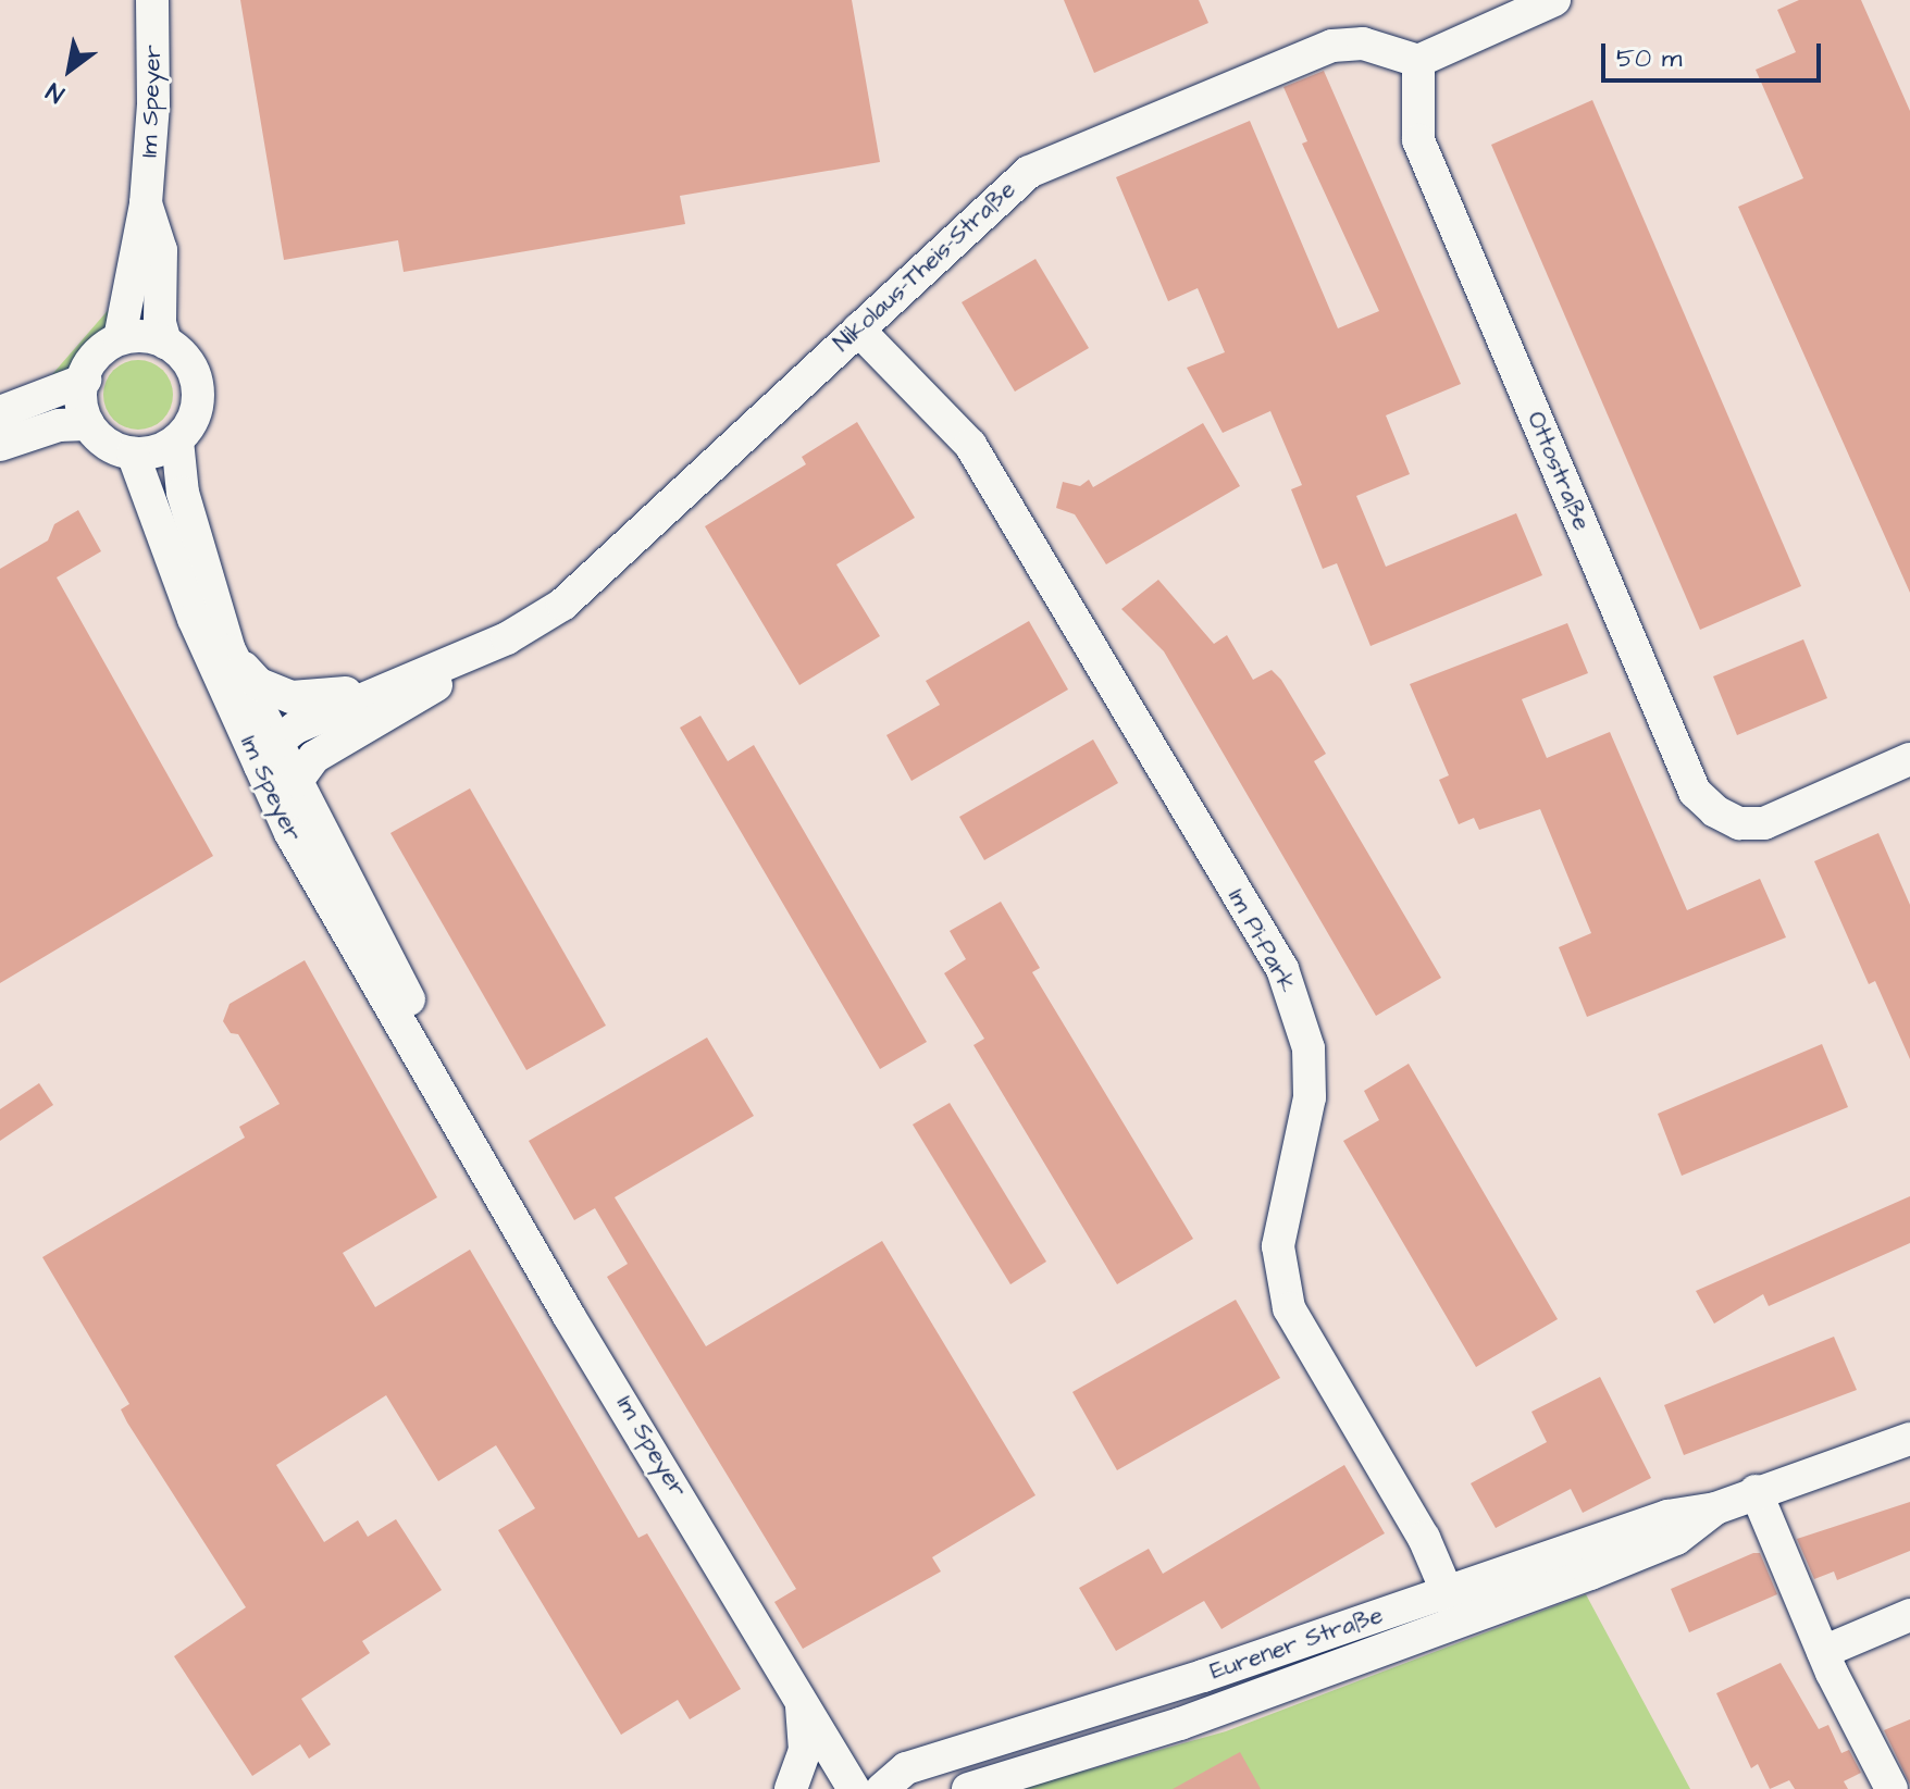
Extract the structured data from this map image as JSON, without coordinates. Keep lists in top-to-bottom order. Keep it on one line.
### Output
{"streets":{"street":["Im Speyer","Nikolaus-Theis-Straße","Ottostraße","Im Pi-Park","Eurener Straße"]},"crossings":[["Im Speyer","Nikolaus-Theis-Straße"],["Nikolaus-Theis-Straße","Ottostraße"],["Nikolaus-Theis-Straße","Im Pi-Park"],["Im Pi-Park","Eurener Straße"]],"scale_bar":"50 m","north":"bottom left"}
